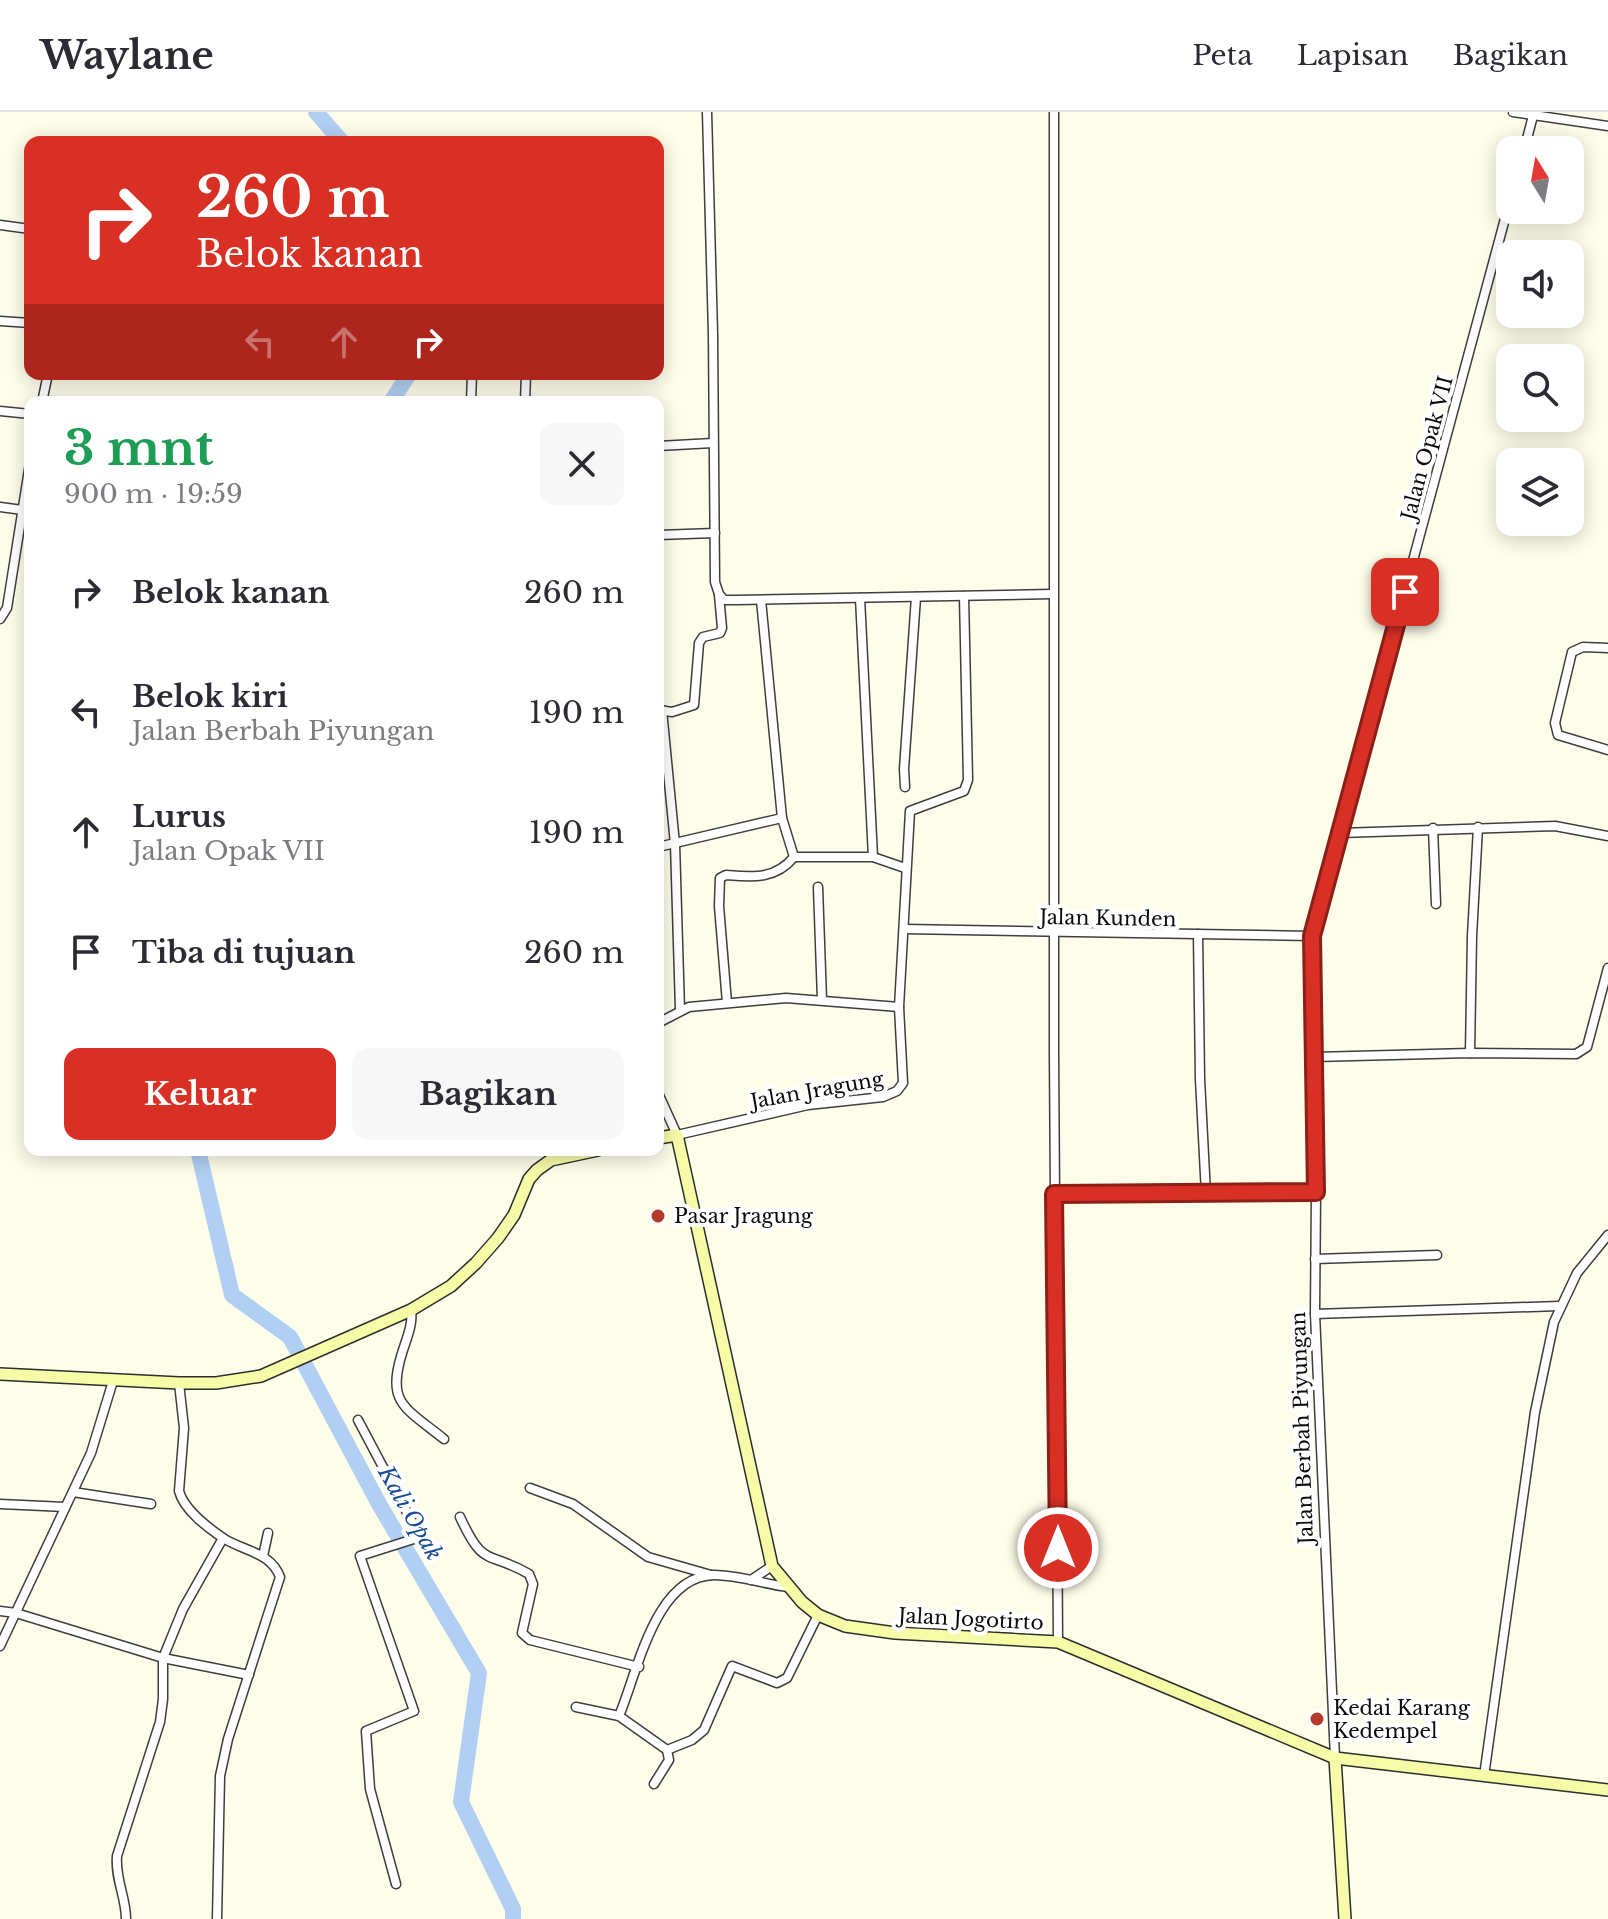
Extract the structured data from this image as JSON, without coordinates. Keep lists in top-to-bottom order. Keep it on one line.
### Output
{"streets":{"street":["Jalan Opak VII","Jalan Kunden","Jalan Jragung","Jalan Berbah Piyungan","Jalan Jogotirto"]},"crossings":[["Jalan Opak VII","Jalan Kunden"],["Jalan Opak VII","Jalan Berbah Piyungan"],["Jalan Kunden","Jalan Jragung"],["Jalan Kunden","Jalan Berbah Piyungan"],["Jalan Jragung","Jalan Jogotirto"],["Jalan Berbah Piyungan","Jalan Jogotirto"]],"water":["Kali Opak"],"places":["Pasar Jragung","Kedai Karang Kedempel"],"north":"top","page":{"header":"Waylane","nav":["Peta","Lapisan","Bagikan"],"turn":["260 m","Belok kanan"],"heading":["3 mnt","900 m · 19:59"],"list":[{"name":"Belok kanan","value":"260 m"},{"name":"Belok kiri","note":"Jalan Berbah Piyungan","value":"190 m"},{"name":"Lurus","note":"Jalan Opak VII","value":"190 m"},{"name":"Tiba di tujuan","value":"260 m"}],"buttons":["Keluar","Bagikan"]}}
